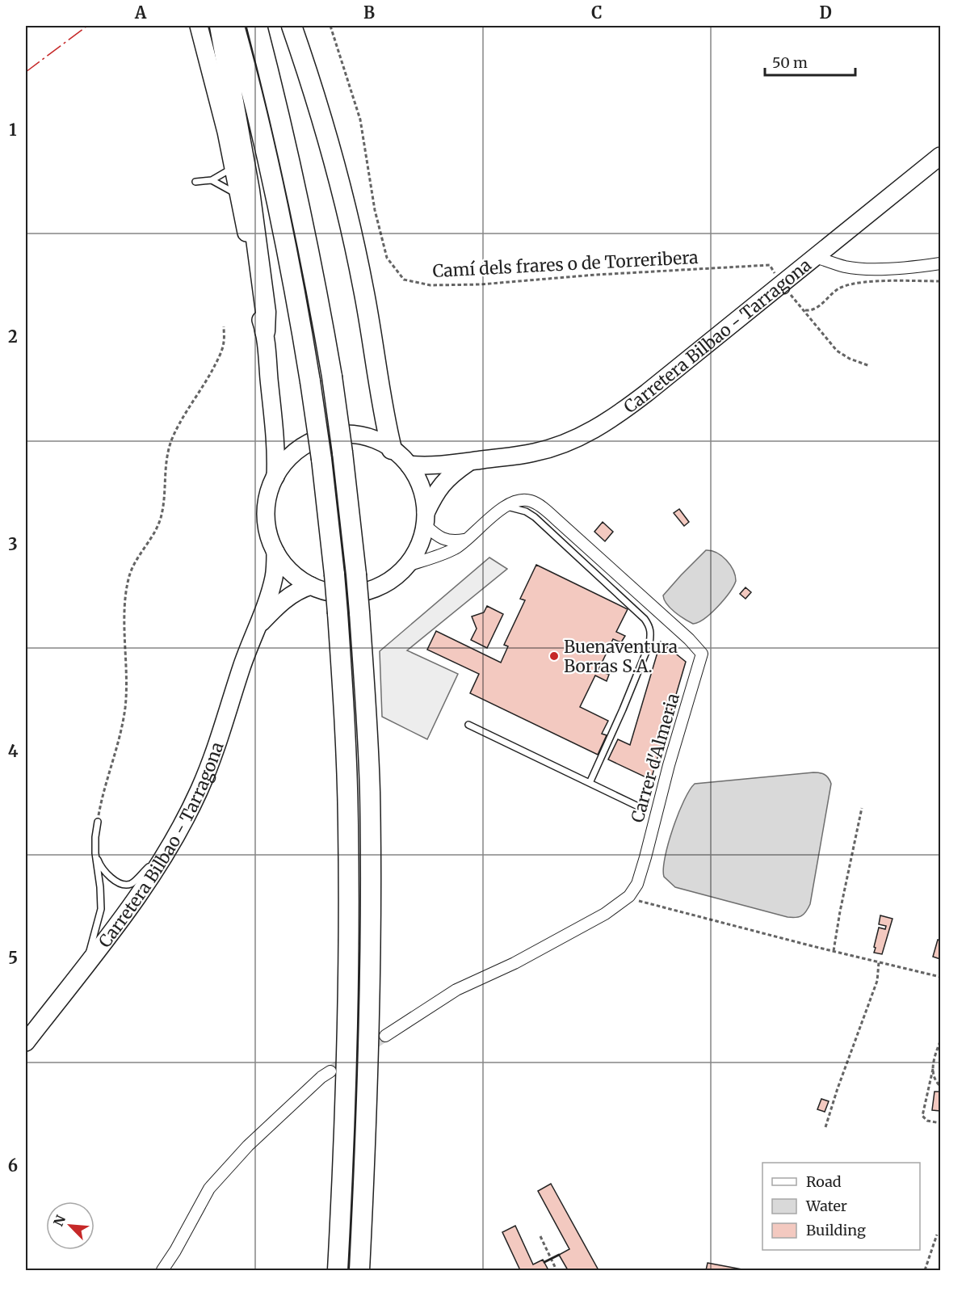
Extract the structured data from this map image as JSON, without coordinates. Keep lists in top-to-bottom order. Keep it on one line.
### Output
{"streets":{"main road":["Carretera Bilbao - Tarragona"],"street":["Carrer d'Almeria"],"path":["Camí dels frares o de Torreribera"]},"crossings":[["Camí dels frares o de Torreribera","Carretera Bilbao - Tarragona"],["Carretera Bilbao - Tarragona","Carrer d'Almeria"]],"places":["Buenaventura Borras S.A."],"legend":["Road","Water","Building"],"scale_bar":"50 m","north":"top left","grid":{"columns":["A","B","C","D"],"rows":["1","2","3","4","5","6"]}}
